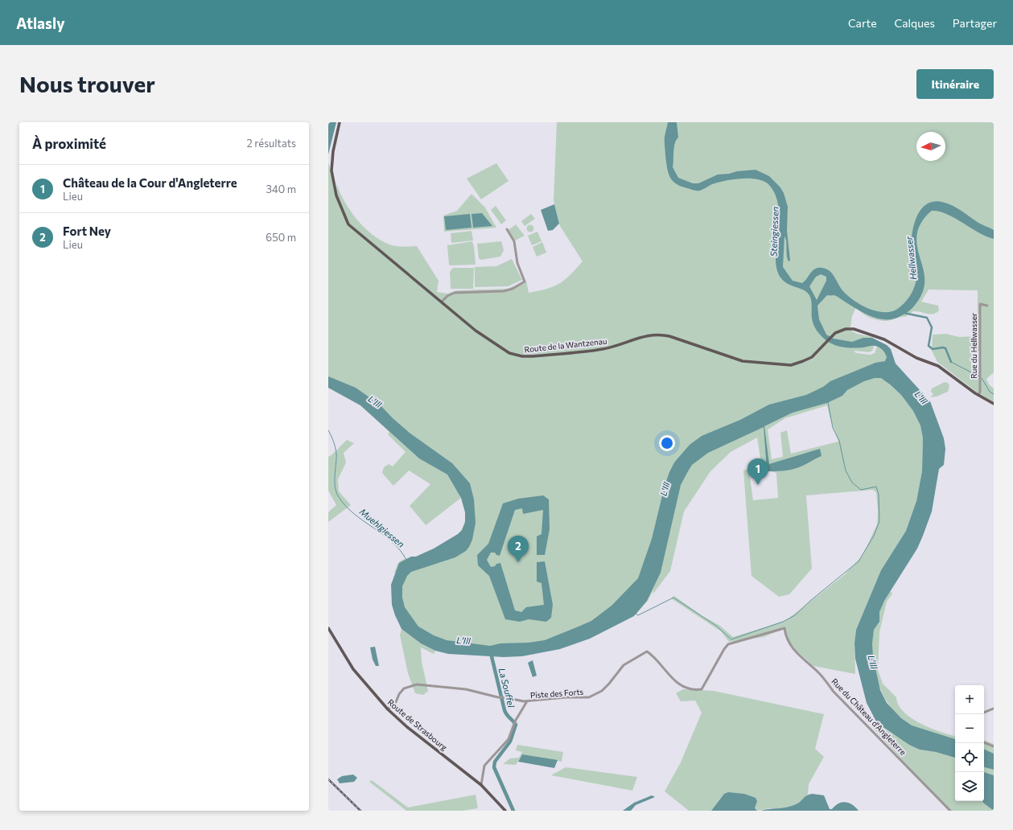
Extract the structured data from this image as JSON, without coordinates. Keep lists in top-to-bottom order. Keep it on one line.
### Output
{"streets":{"main road":["Route de la Wantzenau","Route de Strasbourg"],"street":["Rue du Hellwasser","Piste des Forts","Rue du Château d'Angleterre"]},"crossings":[["Route de la Wantzenau","Rue du Hellwasser"],["Piste des Forts","Rue du Château d'Angleterre"],["Piste des Forts","Route de Strasbourg"]],"water":["Steingiessen","Hellwasser","L'Ill","Muehlgiessen","La Souffel"],"north":"left","page":{"header":"Atlasly","nav":["Carte","Calques","Partager"],"buttons":"Itinéraire","title":"Nous trouver","heading":["À proximité","2 résultats"],"list":[{"mark":"1","name":"Château de la Cour d'Angleterre","note":"Lieu","value":"340 m"},{"mark":"2","name":"Fort Ney","note":"Lieu","value":"650 m"}],"pins":["1","2"],"map_buttons":["+","−"]}}
